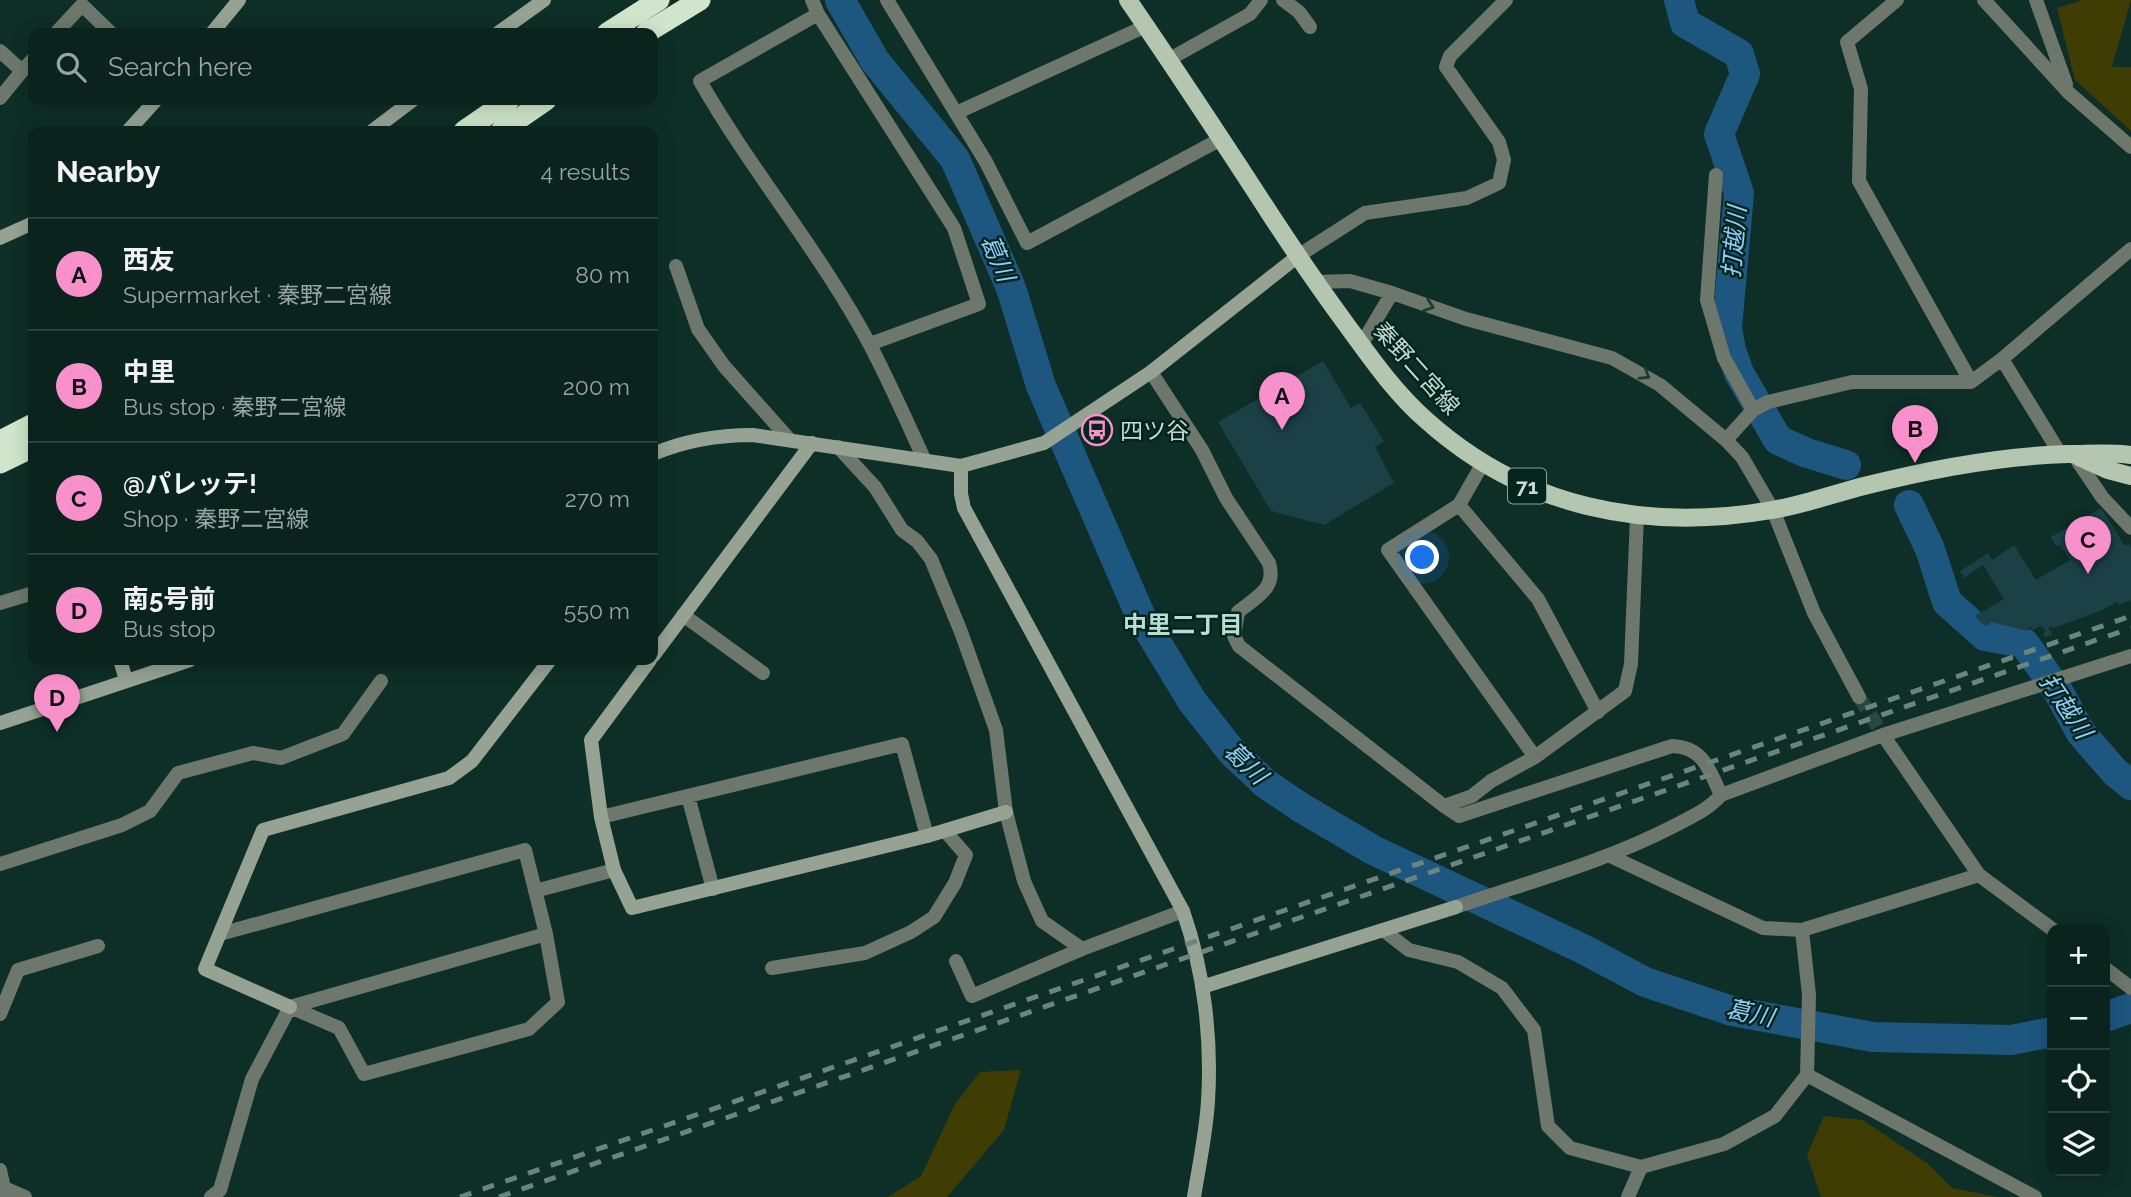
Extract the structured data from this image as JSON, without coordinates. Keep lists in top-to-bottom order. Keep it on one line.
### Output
{"streets":{"main road":["秦野二宮線","71"]},"districts":["中里二丁目"],"water":["打越川","葛川"],"places":{"bus stop":["四ツ谷"]},"page":{"search":"Search here","heading":["Nearby","4 results"],"list":[{"mark":"A","name":"西友","note":"Supermarket · 秦野二宮線","value":"80 m"},{"mark":"B","name":"中里","note":"Bus stop · 秦野二宮線","value":"200 m"},{"mark":"C","name":"@パレッテ!","note":"Shop · 秦野二宮線","value":"270 m"},{"mark":"D","name":"南5号前","note":"Bus stop","value":"550 m"}],"pins":["A","B","C","D"],"map_buttons":["+","−"]}}
